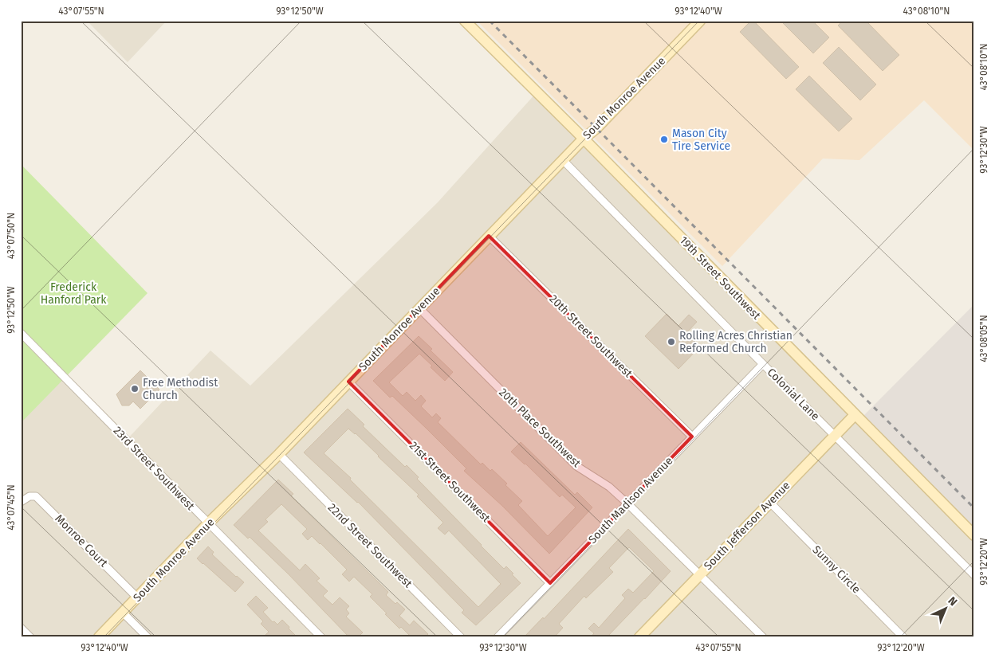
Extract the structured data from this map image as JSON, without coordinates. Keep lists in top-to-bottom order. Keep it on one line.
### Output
{"streets":{"street":["South Monroe Avenue","19th Street Southwest","20th Street Southwest","Colonial Lane","20th Place Southwest","23rd Street Southwest","21st Street Southwest","South Madison Avenue","South Jefferson Avenue","Monroe Court","22nd Street Southwest","Sunny Circle"]},"crossings":[["South Monroe Avenue","19th Street Southwest"],["South Monroe Avenue","20th Street Southwest"],["South Monroe Avenue","Colonial Lane"],["South Monroe Avenue","20th Place Southwest"],["South Monroe Avenue","23rd Street Southwest"],["South Monroe Avenue","21st Street Southwest"],["South Monroe Avenue","Monroe Court"],["South Monroe Avenue","22nd Street Southwest"],["19th Street Southwest","South Jefferson Avenue"],["20th Street Southwest","South Madison Avenue"],["Colonial Lane","South Madison Avenue"],["Colonial Lane","South Jefferson Avenue"],["20th Place Southwest","South Madison Avenue"],["20th Place Southwest","South Jefferson Avenue"],["21st Street Southwest","South Madison Avenue"],["South Jefferson Avenue","Sunny Circle"]],"parks":["Frederick Hanford Park"],"places":["Mason City Tire Service","Rolling Acres Christian Reformed Church","Free Methodist Church"],"north":"top right","coordinates":["43°07'55\"N","93°12'50\"W","93°12'40\"W","43°08'10\"N","93°12'30\"W","43°07'50\"N","43°08'05\"N","43°07'45\"N","93°12'20\"W"]}
